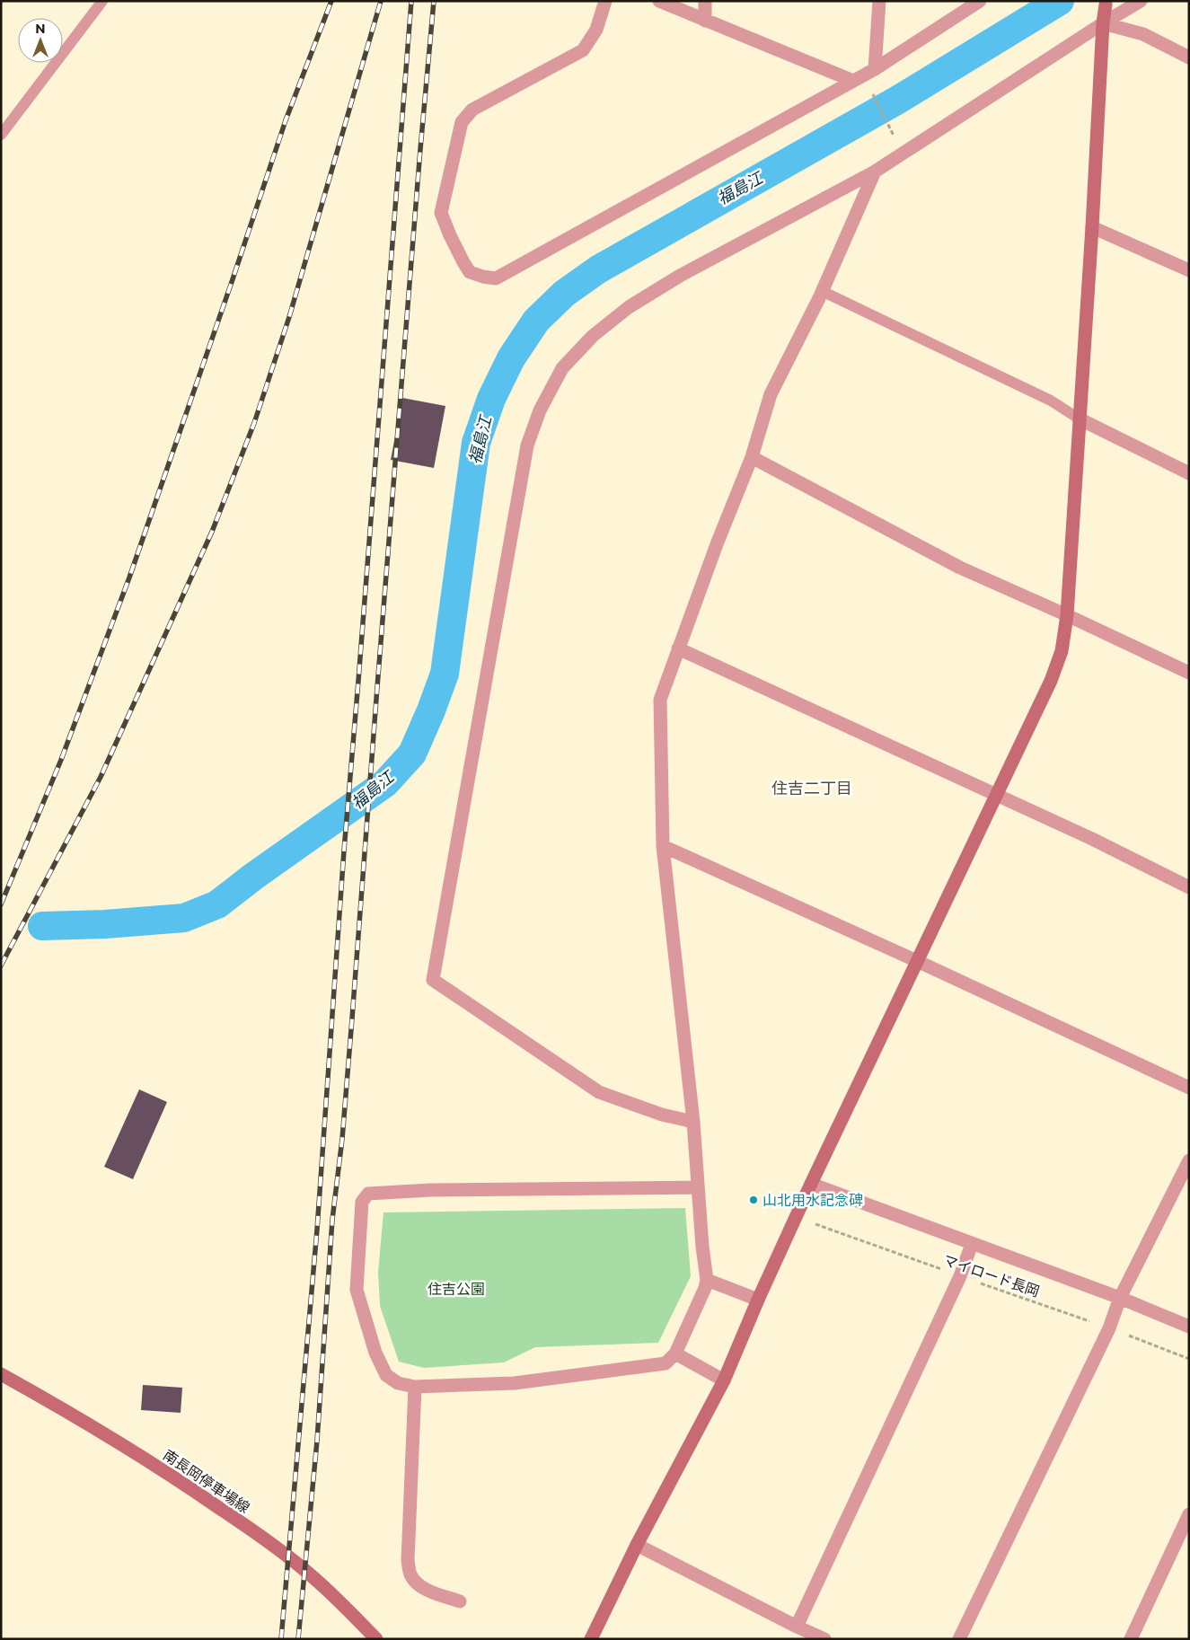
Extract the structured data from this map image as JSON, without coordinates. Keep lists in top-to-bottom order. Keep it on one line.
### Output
{"streets":{"street":["南長岡停車場線"],"path":["マイロード長岡"]},"districts":["住吉二丁目"],"water":["福島江"],"parks":["住吉公園"],"places":["山北用水記念碑"],"north":"top"}
